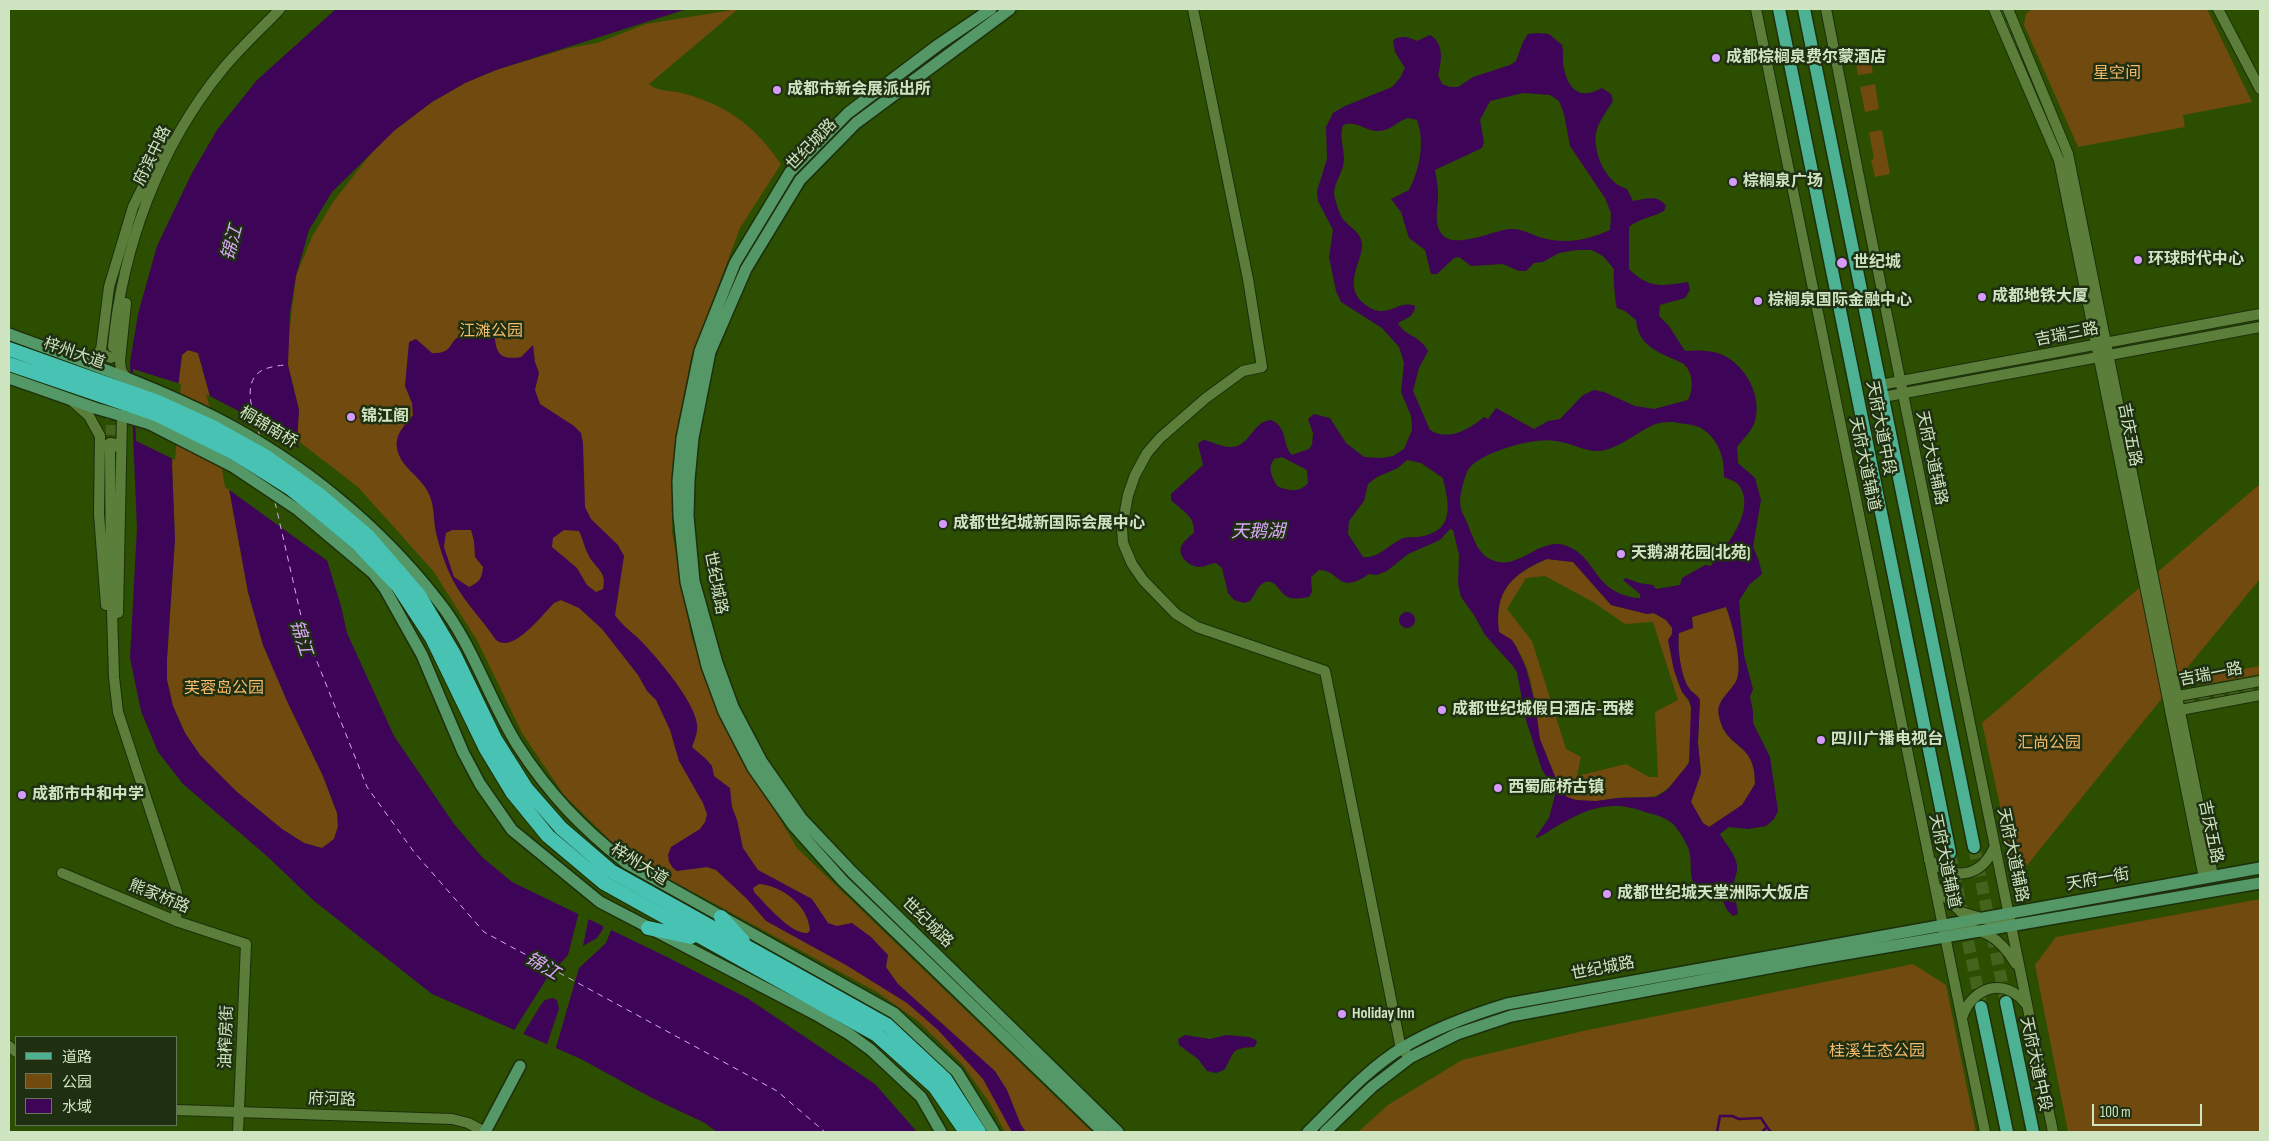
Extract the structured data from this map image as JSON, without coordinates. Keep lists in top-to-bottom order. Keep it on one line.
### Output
{"streets":{"highway":["梓州大道"],"main road":["世纪城路","桐锦南桥","天府大道中段","天府一街"],"street":["府滨中路","吉瑞三路","吉庆五路","天府大道辅路","天府大道辅道","吉瑞一路","熊家桥路","油榨房街","府河路"]},"crossings":[["世纪城路","天府大道辅道"],["世纪城路","天府一街"],["府滨中路","梓州大道"],["府滨中路","桐锦南桥"],["吉瑞三路","天府大道中段"],["吉瑞三路","吉庆五路"],["吉瑞三路","天府大道辅路"],["梓州大道","桐锦南桥"],["吉庆五路","吉瑞一路"],["吉庆五路","天府一街"],["天府大道辅路","天府一街"],["天府大道辅道","天府一街"],["熊家桥路","油榨房街"],["油榨房街","府河路"]],"water":["锦江","天鹅湖"],"parks":["星空间","江滩公园","芙蓉岛公园","汇尚公园","桂溪生态公园"],"places":["成都棕榈泉费尔蒙酒店","成都市新会展派出所","棕榈泉广场","环球时代中心","世纪城","成都地铁大厦","棕榈泉国际金融中心","锦江阁","成都世纪城新国际会展中心","天鹅湖花园(北苑)","成都世纪城假日酒店-西楼","四川广播电视台","西蜀廊桥古镇","成都市中和中学","成都世纪城天堂洲际大饭店","Holiday Inn"],"legend":["道路","公园","水域"],"scale_bar":"100 m"}
